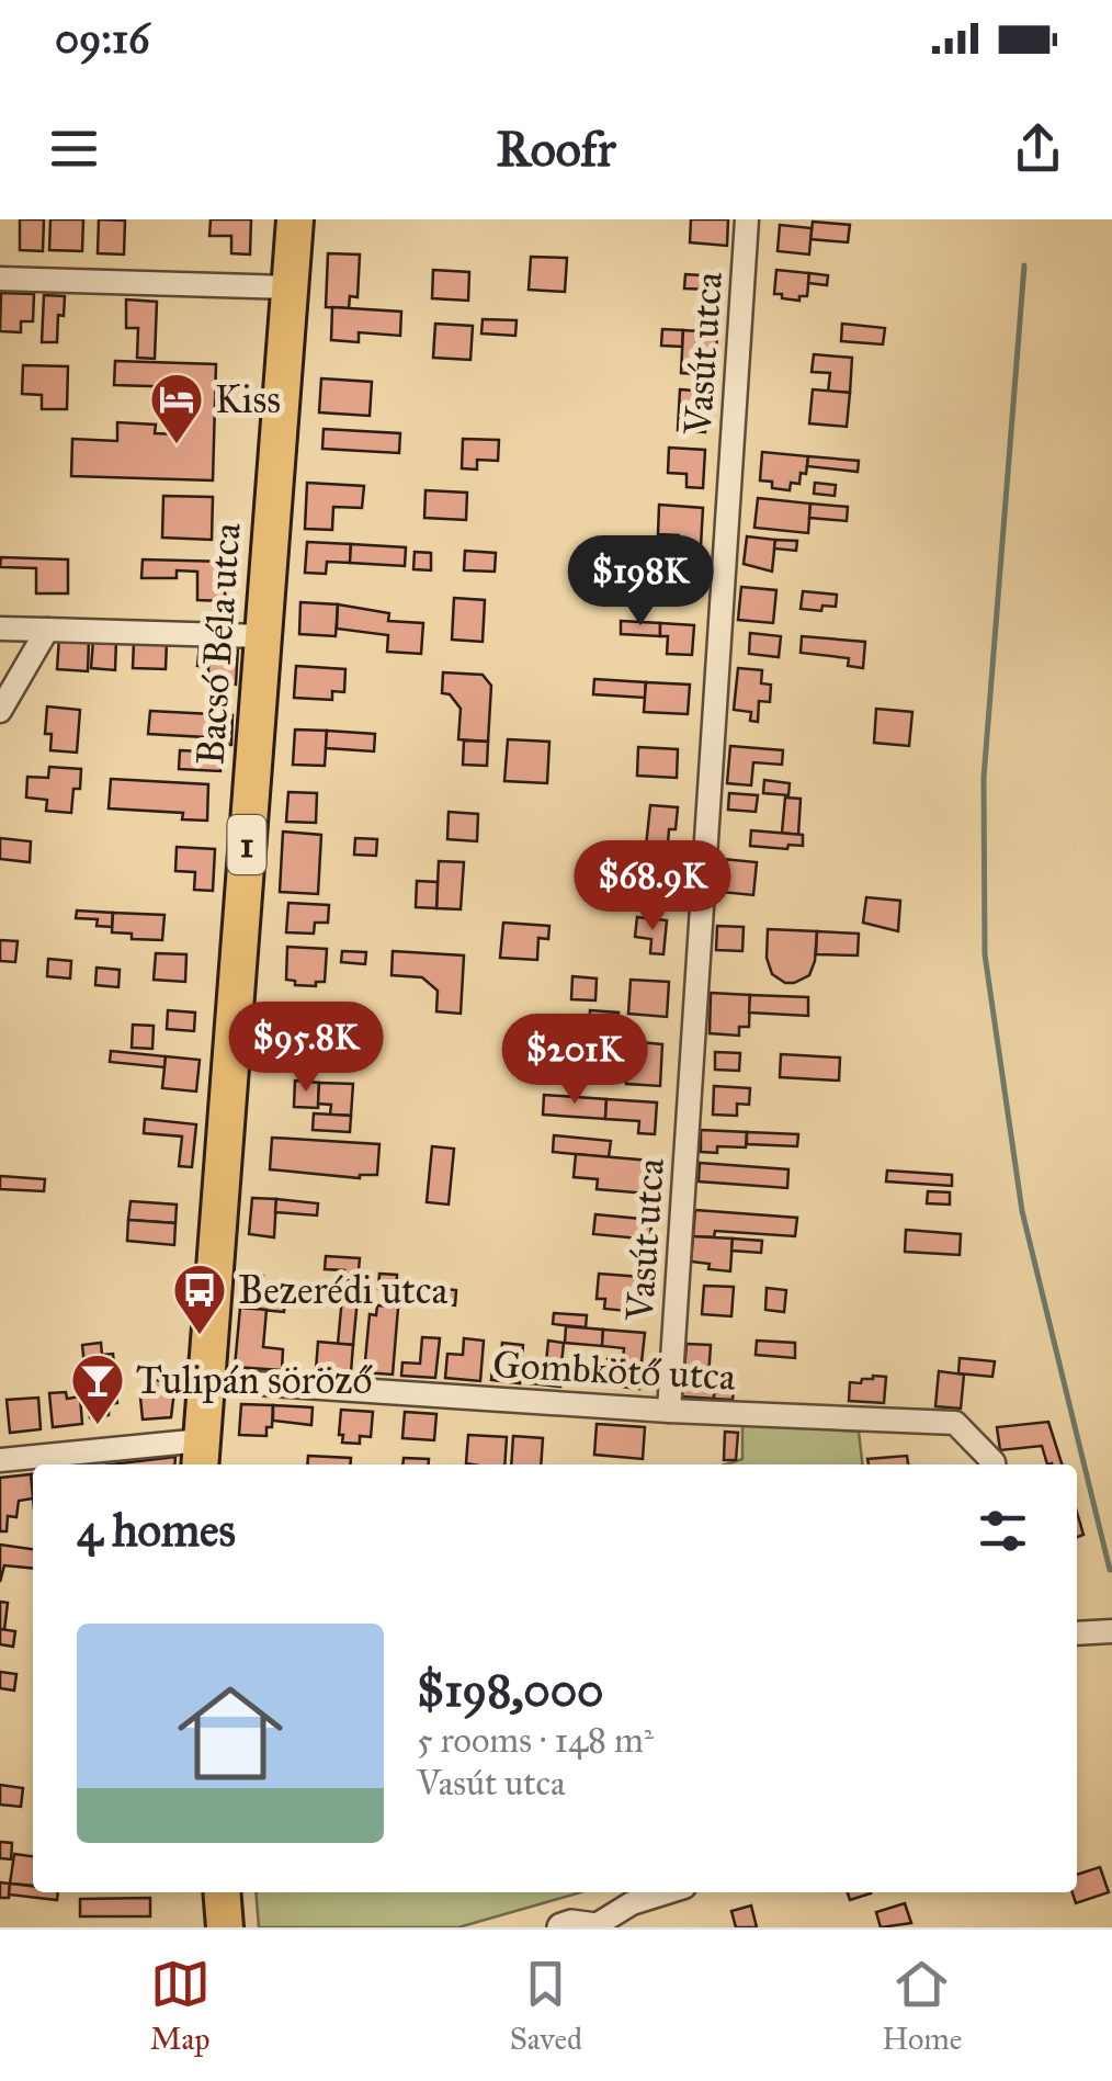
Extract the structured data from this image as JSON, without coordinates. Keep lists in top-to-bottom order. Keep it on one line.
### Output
{"streets":{"main road":["Bacsó Béla utca","1"],"street":["Vasút utca","Gombkötő utca"]},"crossings":[["Vasút utca","Gombkötő utca"],["Bacsó Béla utca","Gombkötő utca"]],"places":{"hotel":["Kiss"],"bus stop":["Bezerédi utca"],"bar":["Tulipán söröző"]},"page":{"status":"09:16","header":"Roofr","price":["$198K","$68.9K","$95.8K","$201K"],"heading":"4 homes","list":[{"name":"$198,000","note":"5 rooms · 148 m² · Vasút utca"}],"tabs":["Map","Saved","Home"]}}
